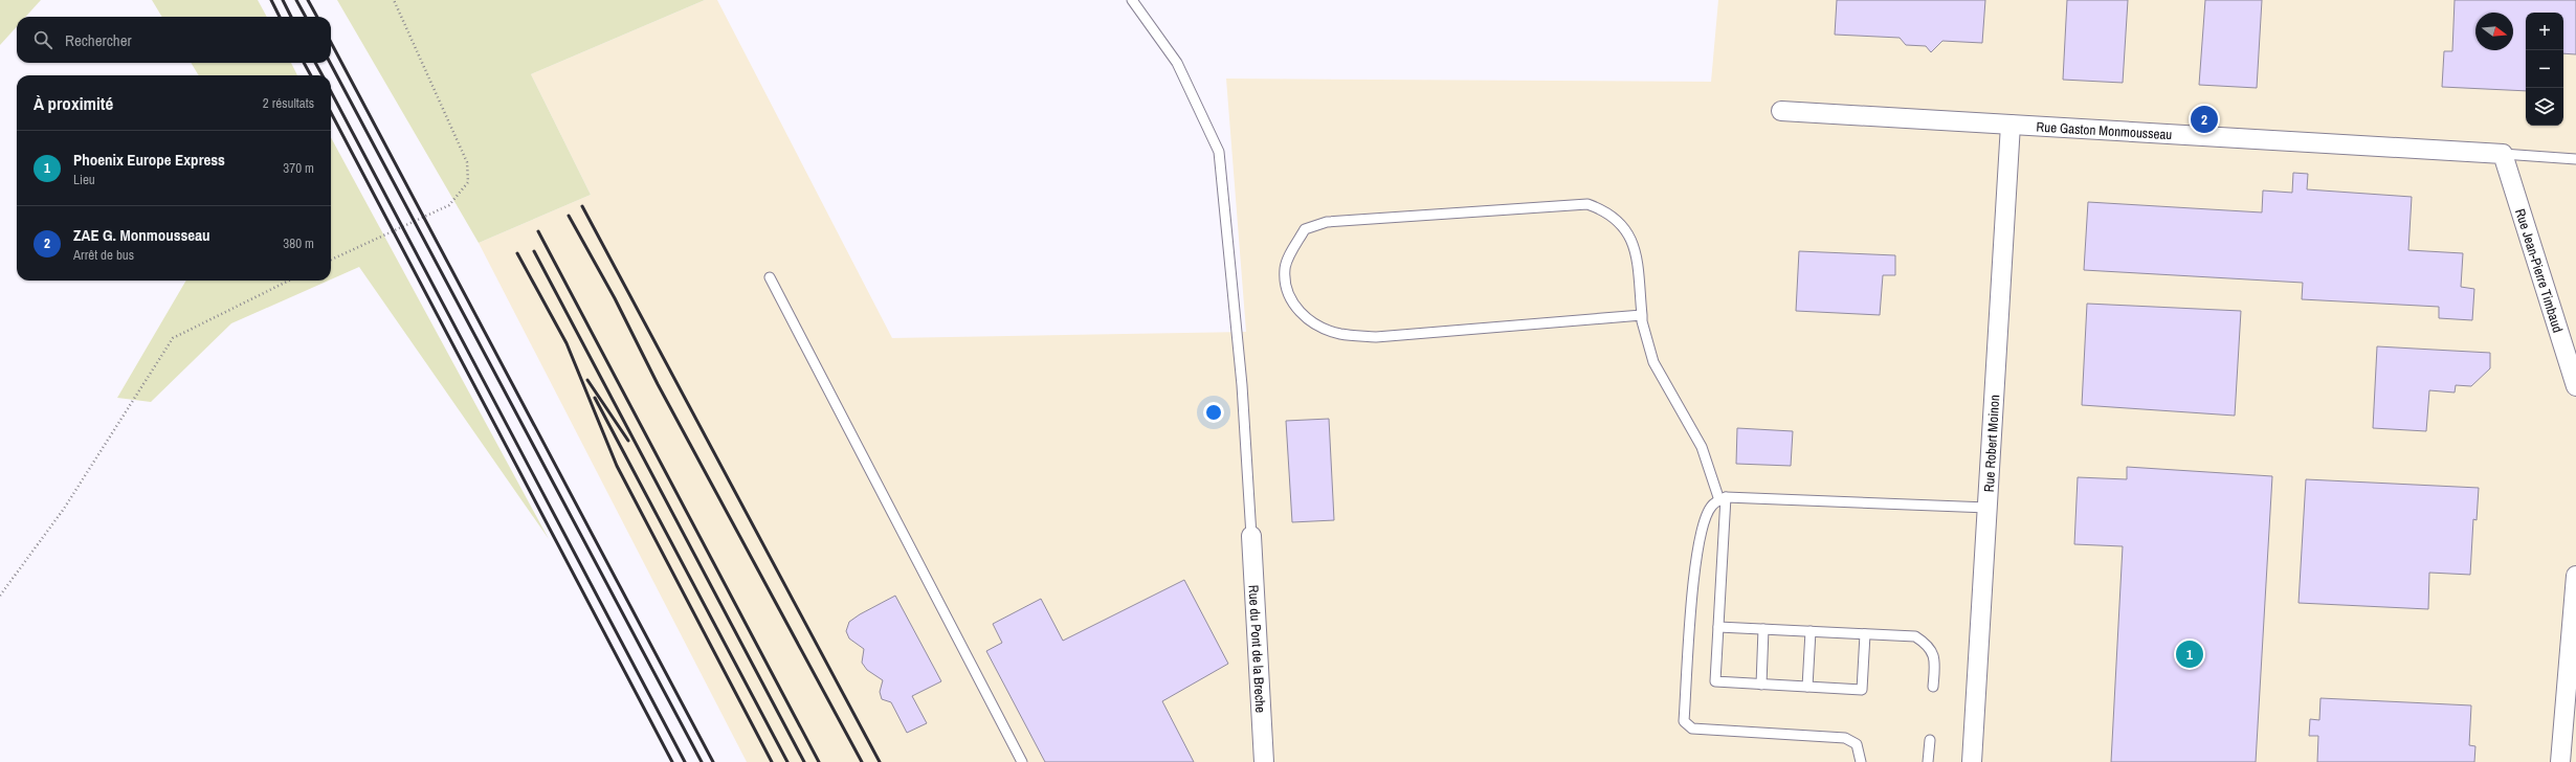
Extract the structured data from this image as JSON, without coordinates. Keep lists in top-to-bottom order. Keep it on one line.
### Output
{"streets":{"street":["Rue Gaston Monmousseau","Rue Jean-Pierre Timbaud","Rue Robert Moinon","Rue du Pont de la Breche"]},"crossings":[["Rue Gaston Monmousseau","Rue Jean-Pierre Timbaud"],["Rue Gaston Monmousseau","Rue Robert Moinon"]],"north":"right","page":{"map_buttons":["+","−"],"search":"Rechercher","heading":["À proximité","2 résultats"],"pins":["2","1"],"list":[{"mark":"1","name":"Phoenix Europe Express","note":"Lieu","value":"370 m"},{"mark":"2","name":"ZAE G. Monmousseau","note":"Arrêt de bus","value":"380 m"}]}}
